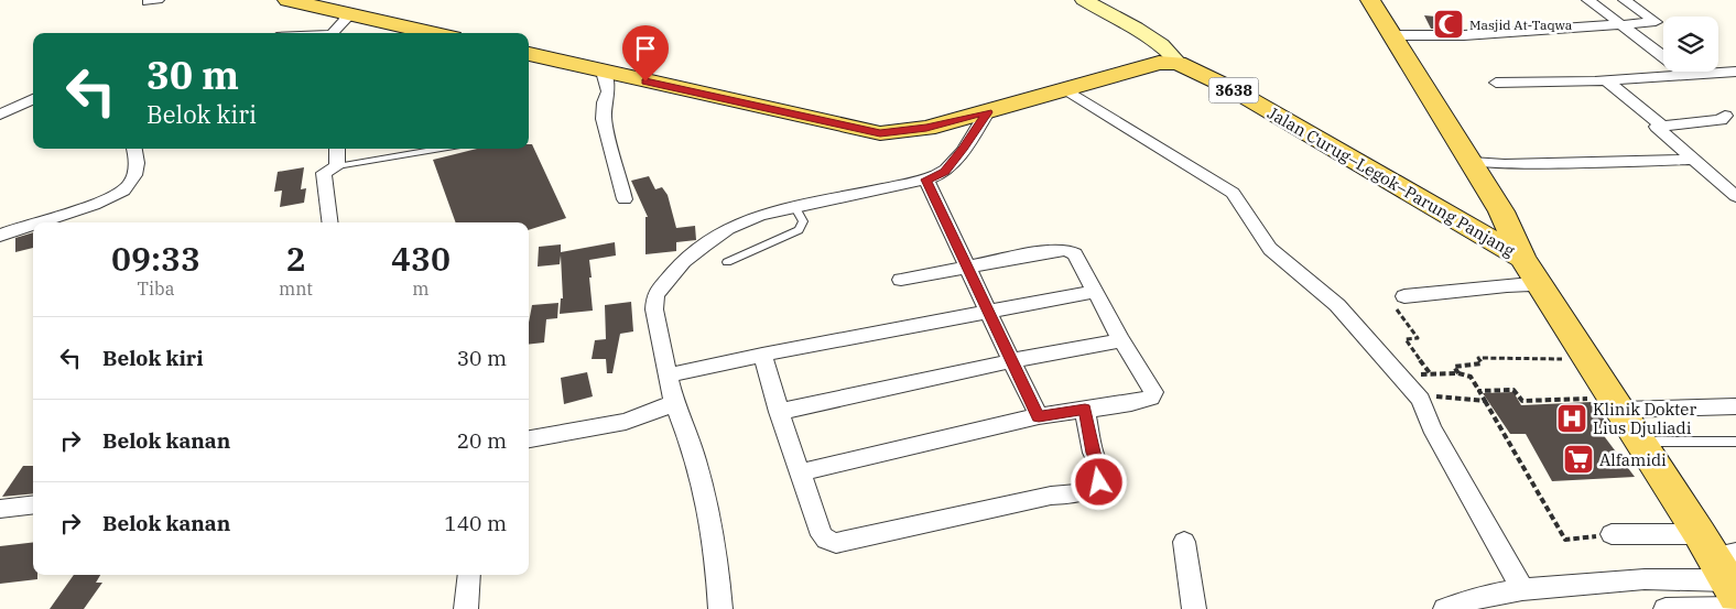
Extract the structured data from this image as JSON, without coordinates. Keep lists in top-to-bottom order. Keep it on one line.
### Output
{"streets":{"main road":["3638","Jalan Curug–Legok–Parung Panjang"]},"places":{"mosque":["Masjid At-Taqwa"],"hospital":["Klinik Dokter Lius Djuliadi"],"supermarket":["Alfamidi"]},"page":{"turn":["30 m","Belok kiri"],"eta":["09:33","Tiba","2","mnt","430","m"],"list":[{"name":"Belok kiri","value":"30 m"},{"name":"Belok kanan","value":"20 m"},{"name":"Belok kanan","value":"140 m"}]}}
